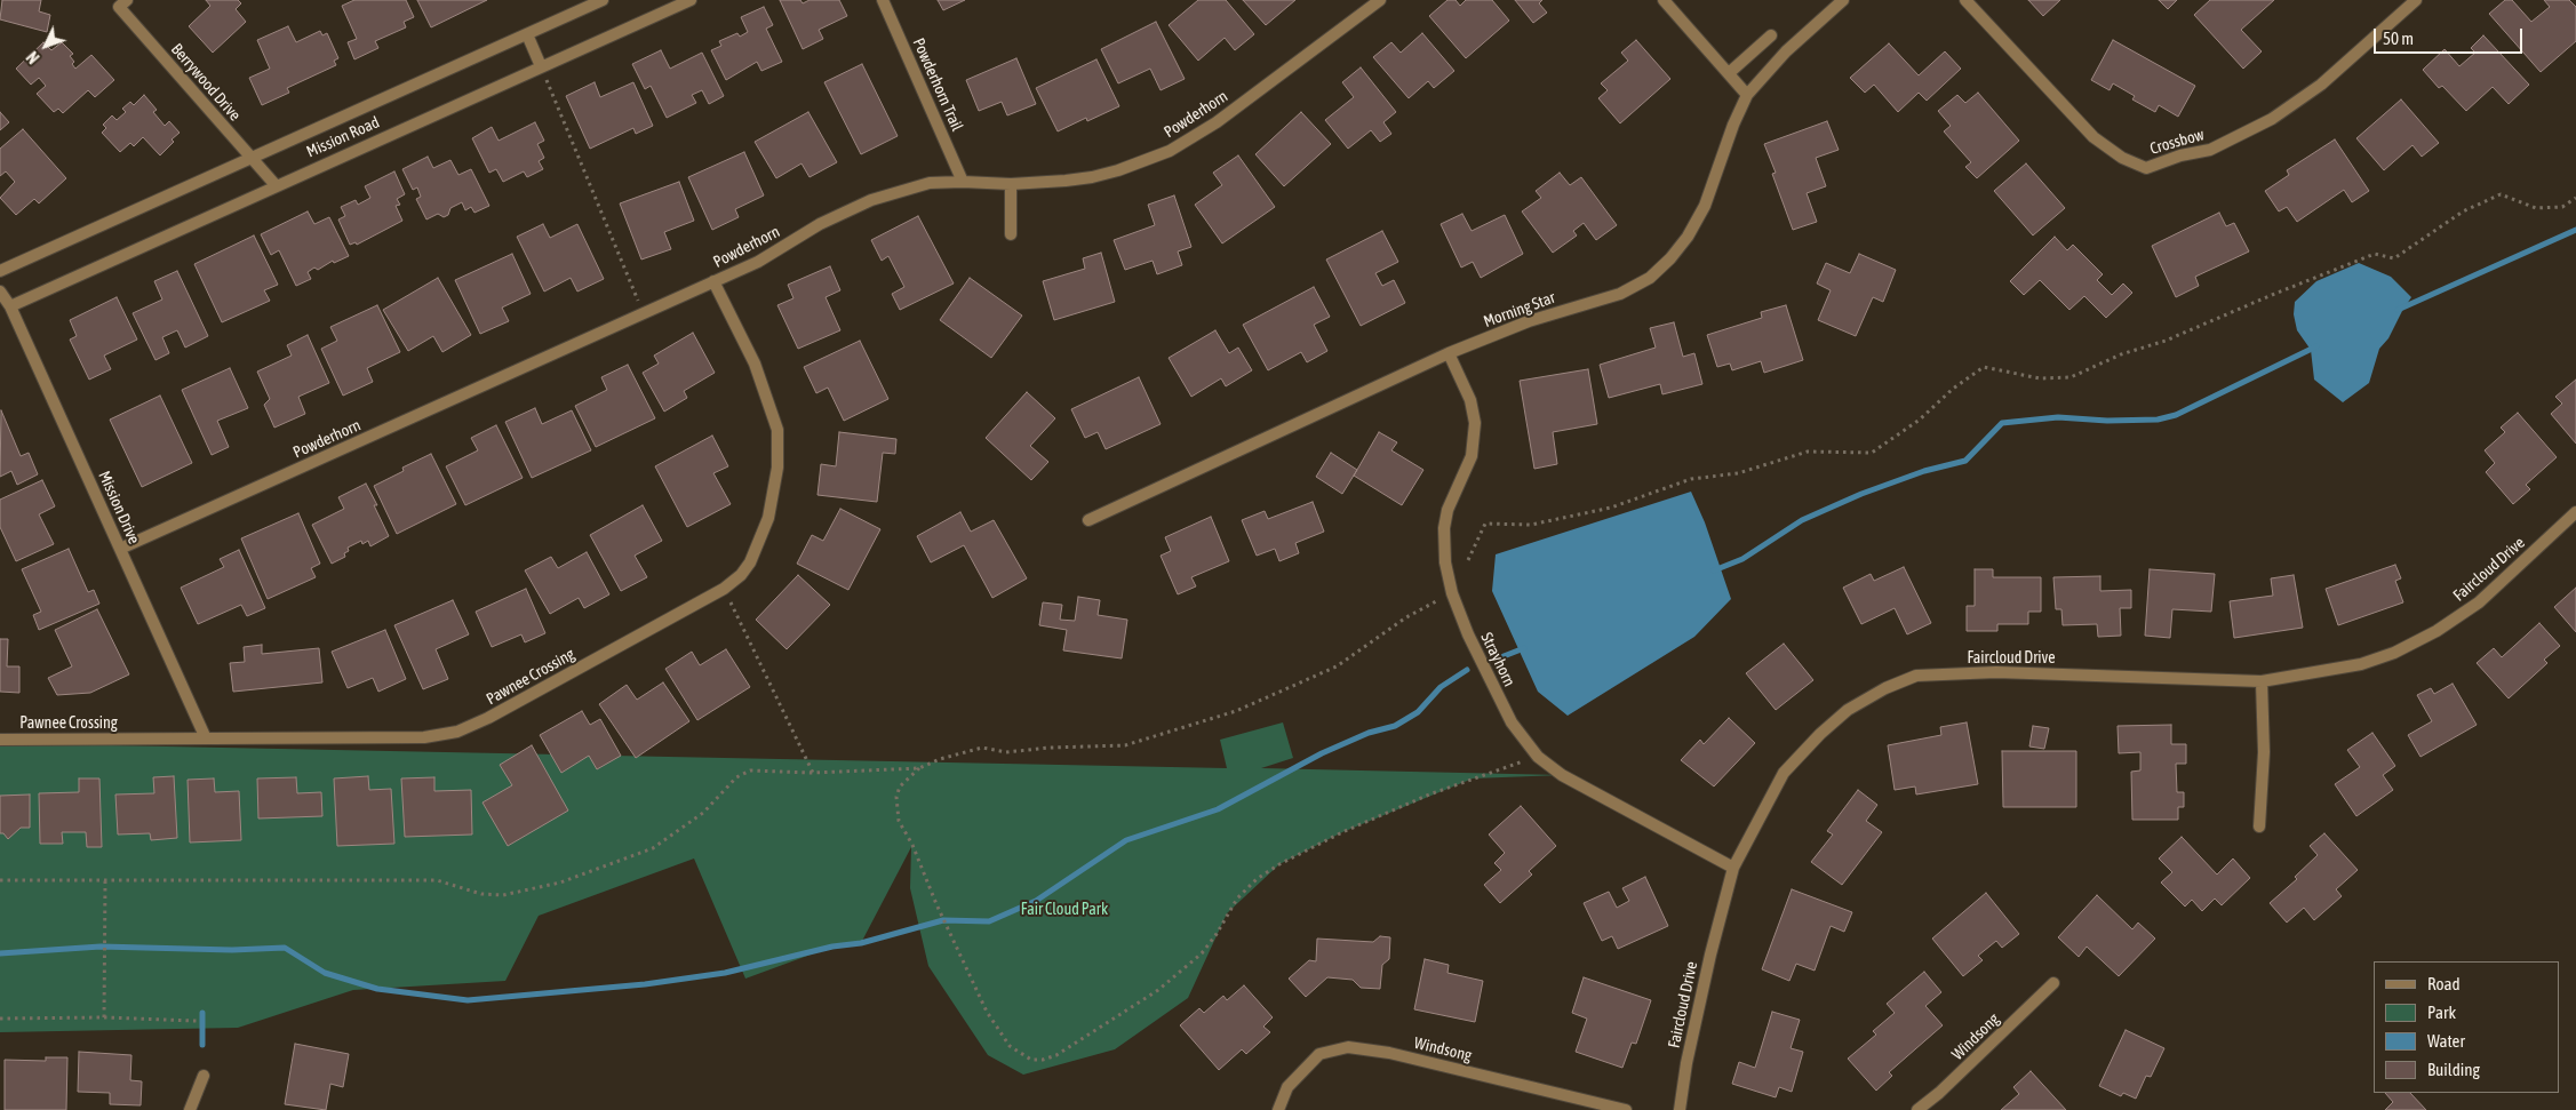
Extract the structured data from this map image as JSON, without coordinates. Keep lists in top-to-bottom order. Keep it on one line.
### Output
{"streets":{"street":["Berrywood Drive","Powderhorn Trail","Powderhorn","Mission Road","Crossbow","Morning Star","Mission Drive","Faircloud Drive","Strayhorn","Pawnee Crossing","Windsong"]},"crossings":[["Berrywood Drive","Mission Road"],["Powderhorn Trail","Powderhorn"],["Powderhorn","Mission Drive"],["Powderhorn","Pawnee Crossing"],["Mission Road","Mission Drive"],["Morning Star","Strayhorn"],["Mission Drive","Pawnee Crossing"],["Faircloud Drive","Strayhorn"]],"parks":["Fair Cloud Park"],"legend":["Road","Park","Water","Building"],"scale_bar":"50 m","north":"bottom left"}
